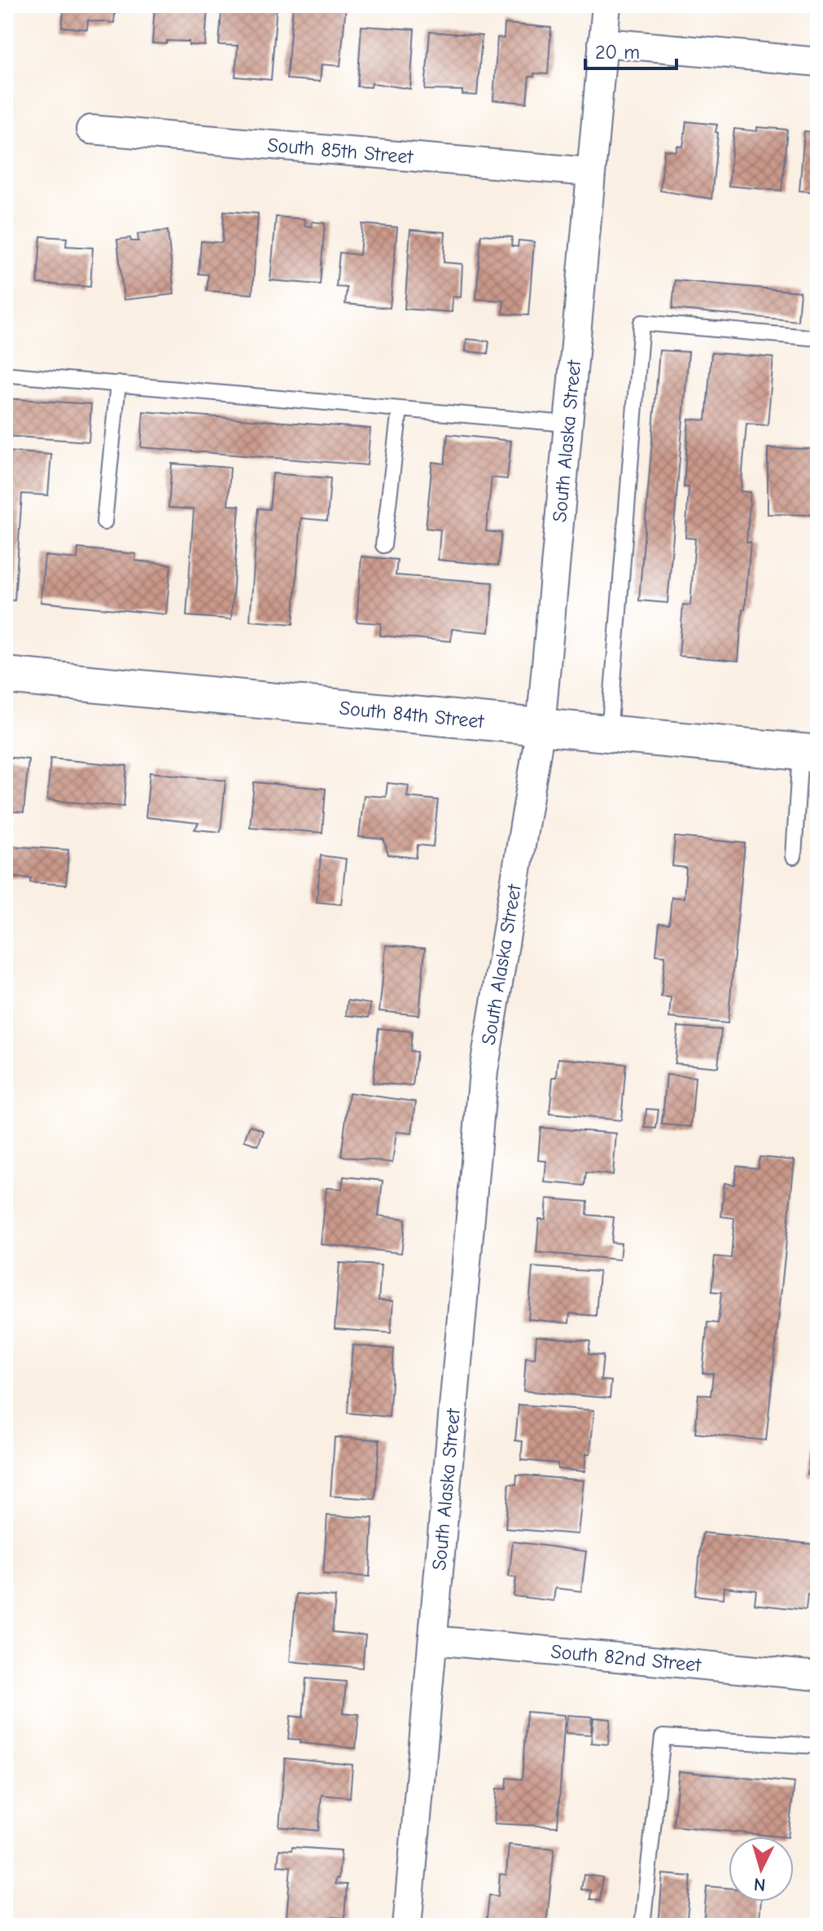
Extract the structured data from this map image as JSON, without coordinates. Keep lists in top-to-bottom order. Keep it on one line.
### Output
{"streets":{"main road":["South 84th Street"],"street":["South 85th Street","South Alaska Street","South 82nd Street"]},"crossings":[["South 85th Street","South Alaska Street"],["South Alaska Street","South 84th Street"],["South Alaska Street","South 82nd Street"]],"scale_bar":"20 m","north":"bottom"}
